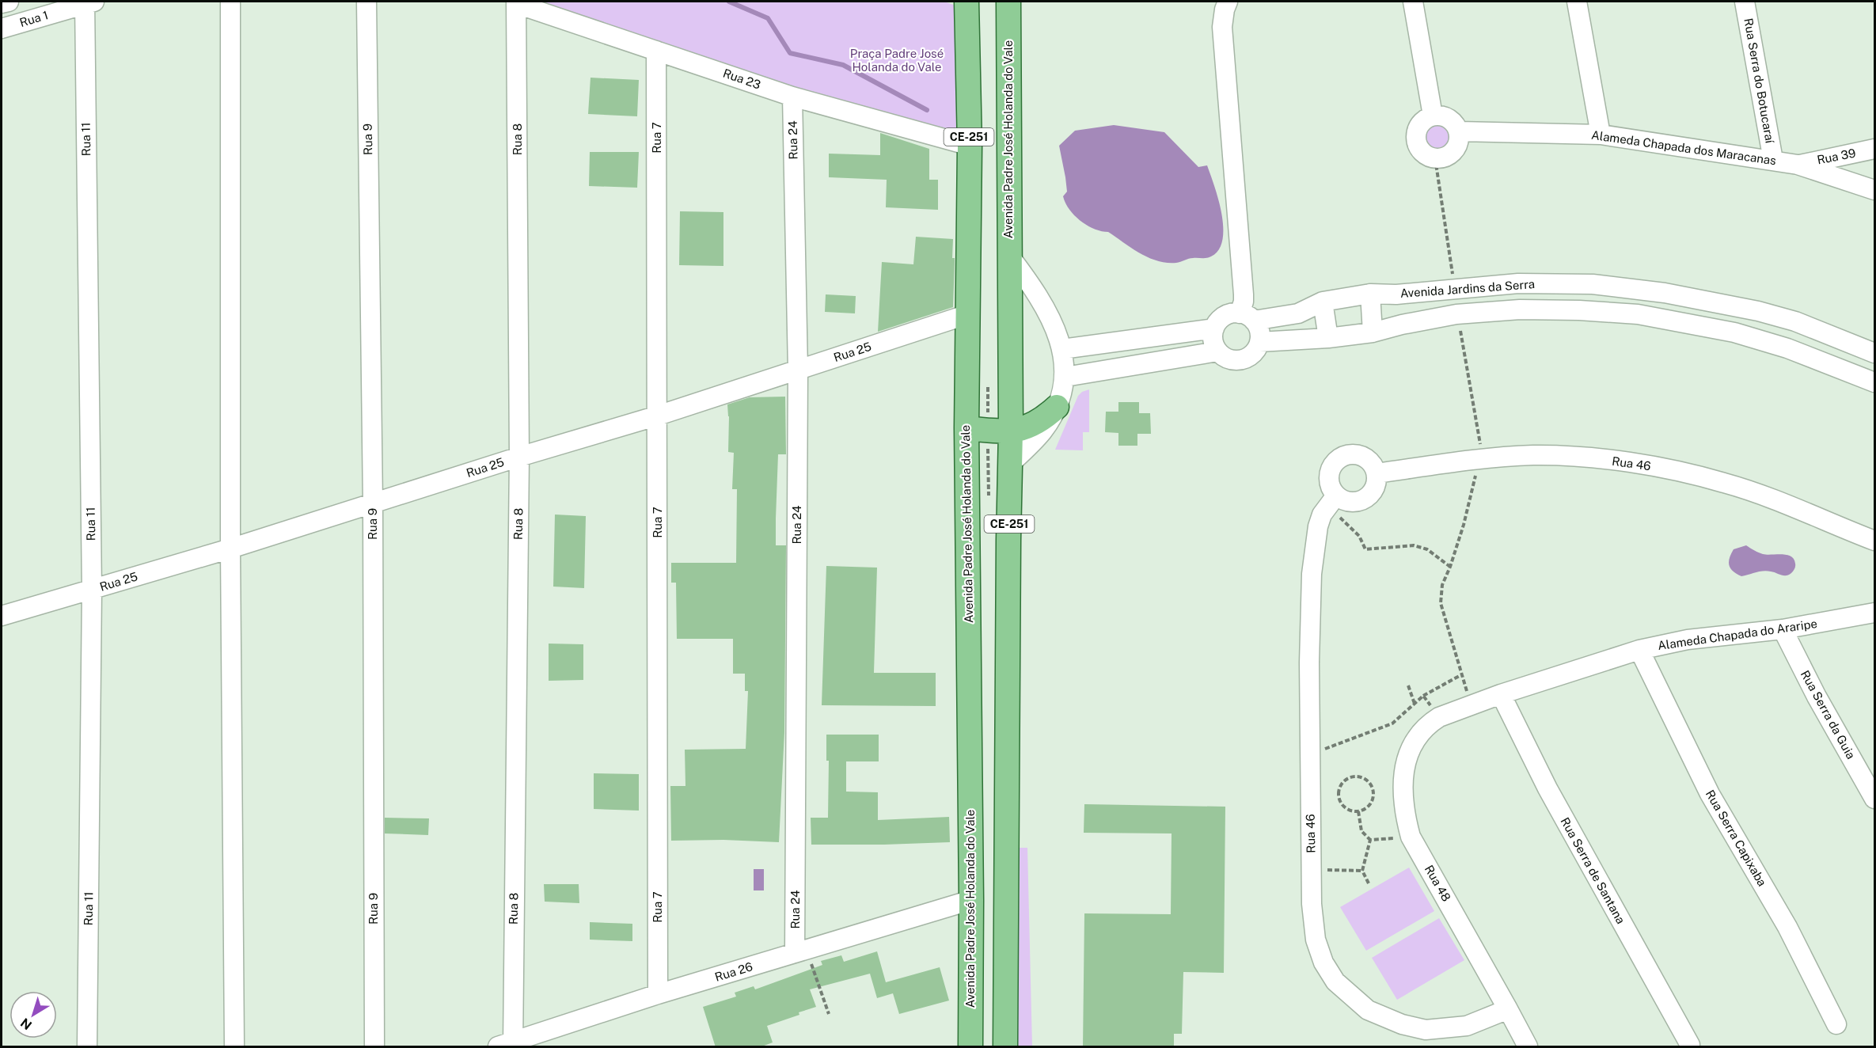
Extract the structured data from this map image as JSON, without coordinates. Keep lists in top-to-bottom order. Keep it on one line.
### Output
{"streets":{"main road":["CE-251","Avenida Padre José Holanda do Vale"],"street":["Rua 1","Rua 23","Rua Serra do Botucaraí","Rua 7","Rua 11","Rua 9","Rua 8","Rua 24","Alameda Chapada dos Maracanas","Rua 39","Avenida Jardins da Serra","Rua 25","Rua 46","Alameda Chapada do Araripe","Rua Serra da Guia","Rua Serra Capixaba","Rua Serra de Santana","Rua 48","Rua 26"]},"crossings":[["Rua 1","Rua 11"],["Rua 23","Rua 7"],["Rua 23","Rua 8"],["Rua 23","Avenida Padre José Holanda do Vale"],["Rua 23","Rua 24"],["Rua Serra do Botucaraí","Alameda Chapada dos Maracanas"],["Rua 7","Rua 25"],["Rua 7","Rua 26"],["Rua 11","Rua 25"],["Rua 9","Rua 25"],["Rua 8","Rua 25"],["Rua 8","Rua 26"],["Avenida Padre José Holanda do Vale","Rua 25"],["Avenida Padre José Holanda do Vale","Rua 26"],["Rua 24","Rua 25"],["Rua 24","Rua 26"],["Alameda Chapada dos Maracanas","Rua 39"],["Rua 46","Rua 48"],["Alameda Chapada do Araripe","Rua Serra da Guia"],["Alameda Chapada do Araripe","Rua Serra Capixaba"],["Alameda Chapada do Araripe","Rua Serra de Santana"],["Alameda Chapada do Araripe","Rua 48"]],"parks":["Praça Padre José Holanda do Vale"],"north":"bottom left"}
